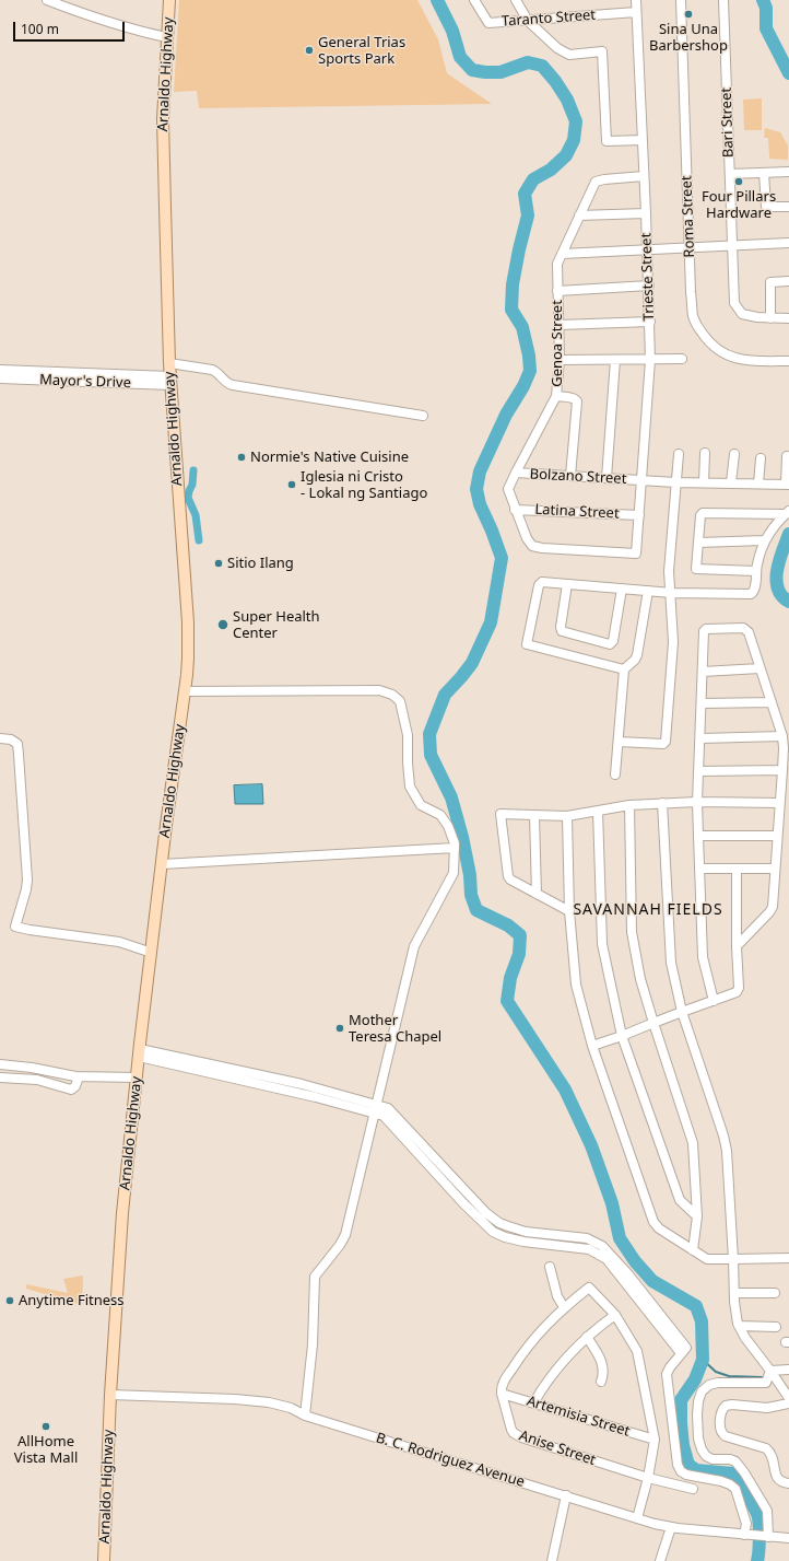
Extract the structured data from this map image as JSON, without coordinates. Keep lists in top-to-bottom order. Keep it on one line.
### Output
{"streets":{"main road":["Arnaldo Highway"],"street":["Taranto Street","Bari Street","Roma Street","Trieste Street","Genoa Street","Mayor's Drive","Bolzano Street","Latina Street","Artemisia Street","Anise Street","B. C. Rodriguez Avenue"]},"crossings":[["Taranto Street","Trieste Street"],["Arnaldo Highway","Mayor's Drive"],["Arnaldo Highway","B. C. Rodriguez Avenue"],["Trieste Street","Genoa Street"],["Trieste Street","Bolzano Street"],["Trieste Street","Latina Street"],["Genoa Street","Bolzano Street"],["Genoa Street","Latina Street"],["Artemisia Street","Anise Street"]],"districts":["SAVANNAH FIELDS"],"places":["Sina Una Barbershop","General Trias Sports Park","Four Pillars Hardware","Normie's Native Cuisine","Iglesia ni Cristo - Lokal ng Santiago","Sitio Ilang","Super Health Center","Mother Teresa Chapel","Anytime Fitness","AllHome Vista Mall"],"scale_bar":"100 m"}
